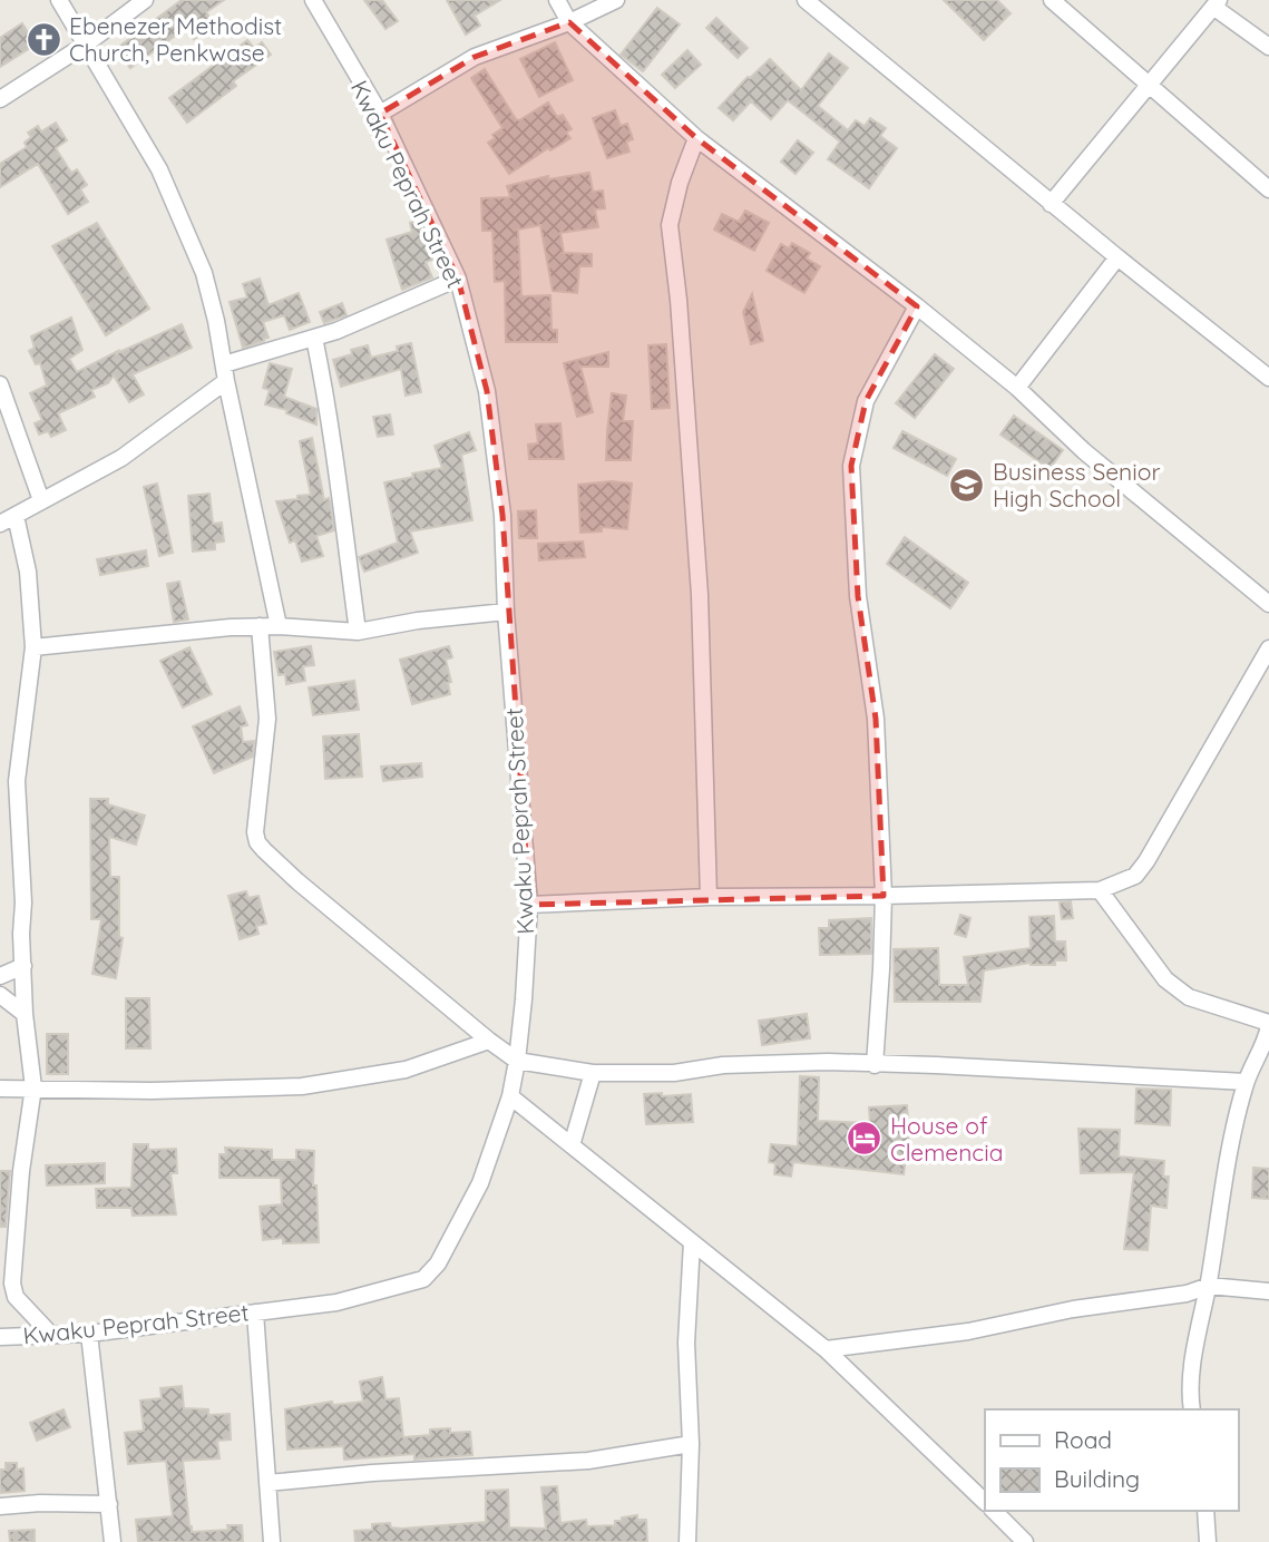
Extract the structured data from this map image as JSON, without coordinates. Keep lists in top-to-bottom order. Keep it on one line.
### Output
{"streets":{"street":["Kwaku Peprah Street"]},"places":{"church":["Ebenezer Methodist Church, Penkwase"],"school or university":["Business Senior High School"],"hotel":["House of Clemencia"]},"legend":["Road","Building"]}
